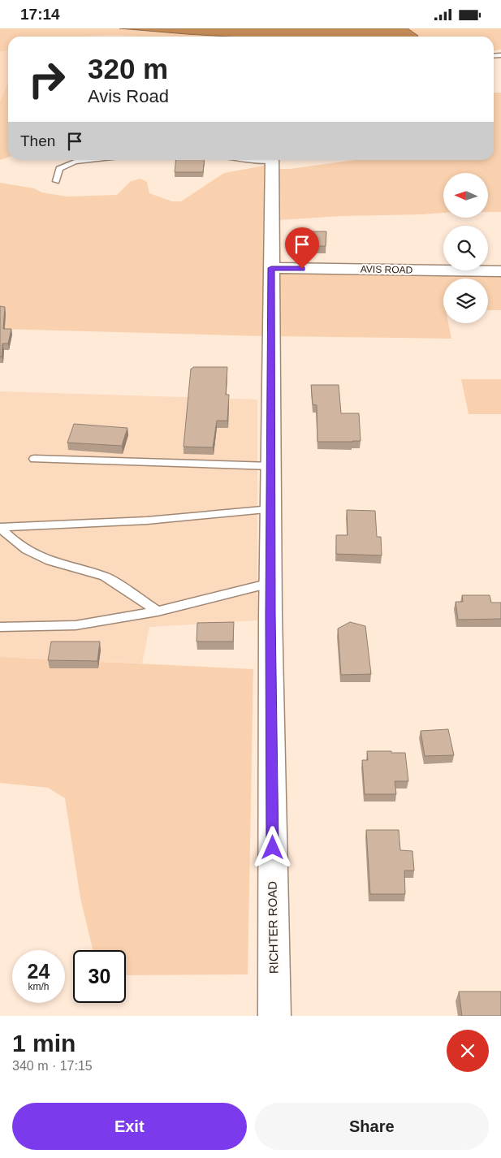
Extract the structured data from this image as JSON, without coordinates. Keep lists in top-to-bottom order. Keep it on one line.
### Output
{"streets":{"street":["AVIS ROAD","RICHTER ROAD"]},"crossings":[["AVIS ROAD","RICHTER ROAD"]],"north":"left","page":{"status":"17:14","turn":["320 m","Avis Road"],"then":"Then","speed":"24 km/h","limit":"30","heading":["1 min","340 m · 17:15"],"buttons":["Exit","Share"]}}
